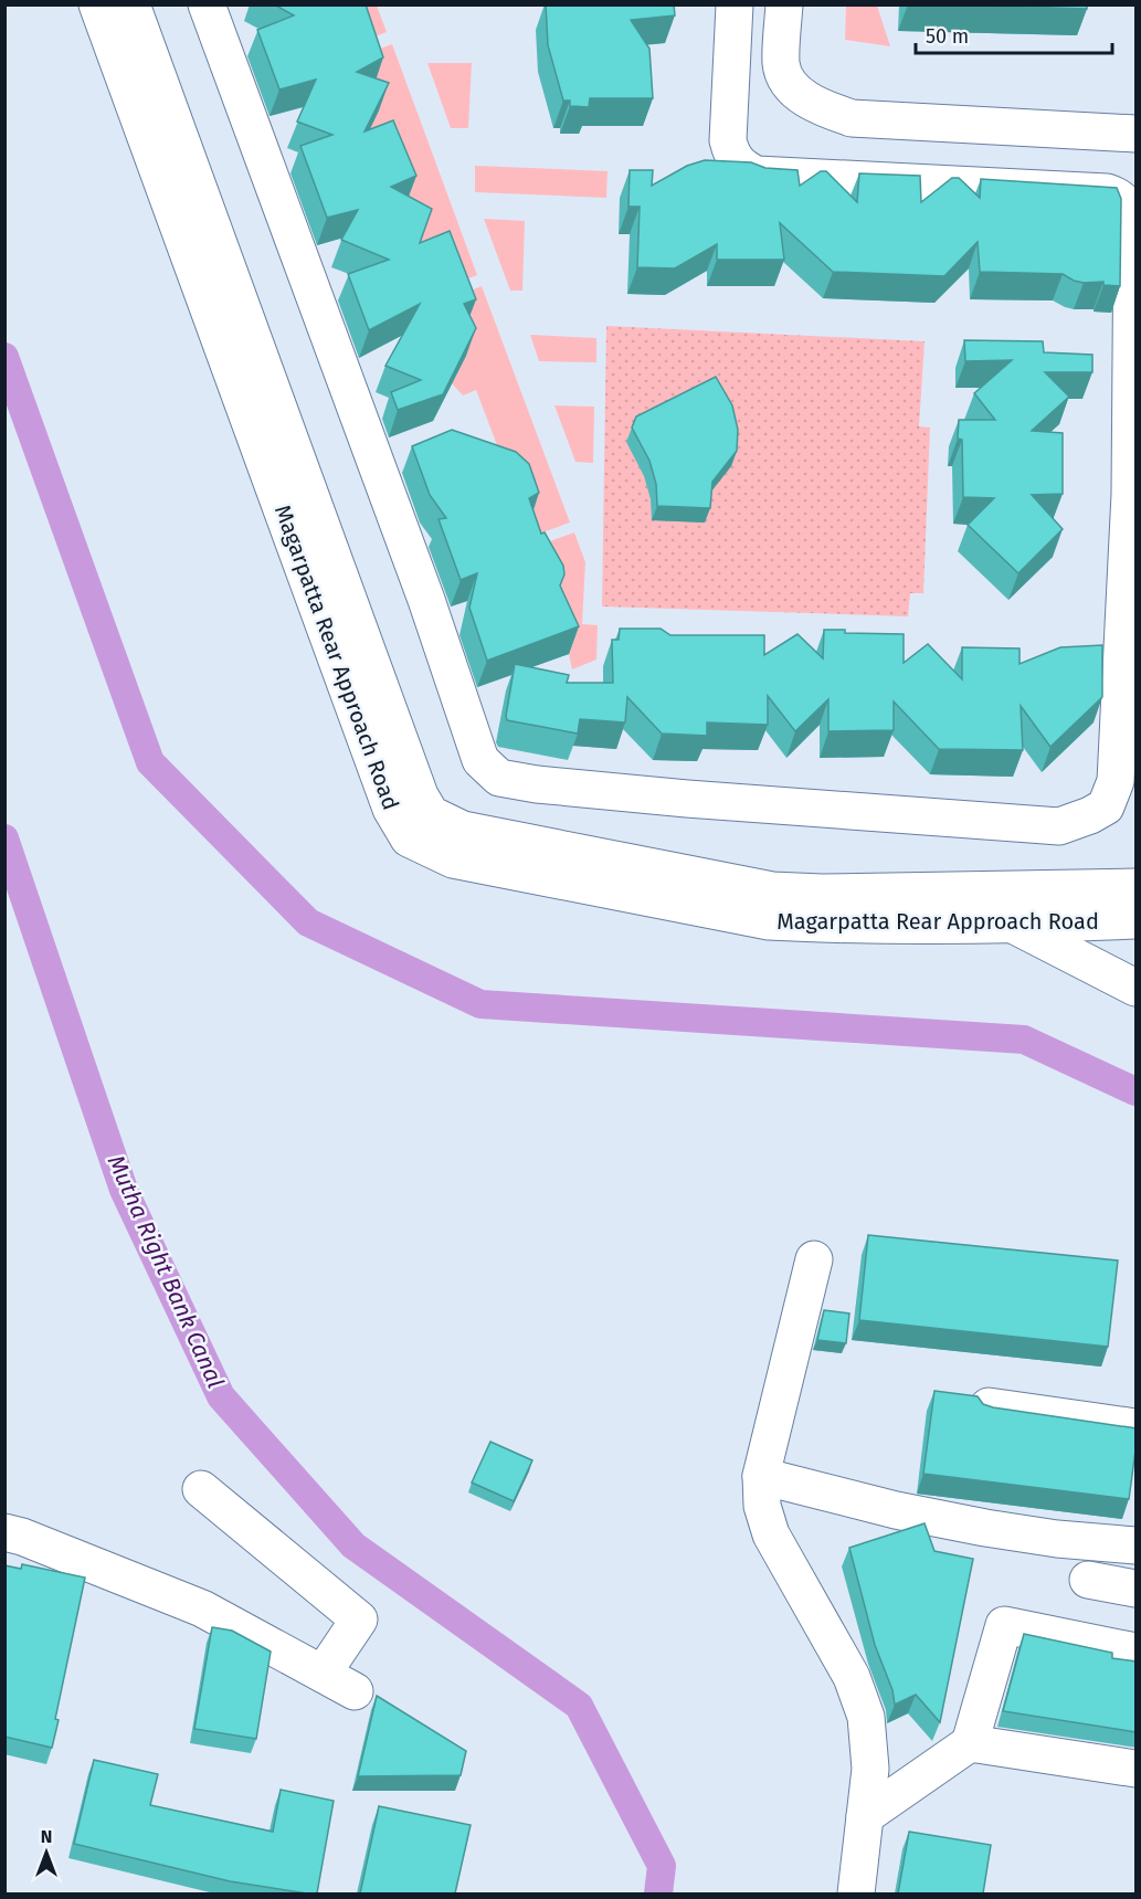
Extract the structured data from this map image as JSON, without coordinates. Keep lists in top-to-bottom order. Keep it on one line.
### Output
{"streets":{"street":["Magarpatta Rear Approach Road"]},"water":["Mutha Right Bank Canal"],"scale_bar":"50 m","north":"top"}
